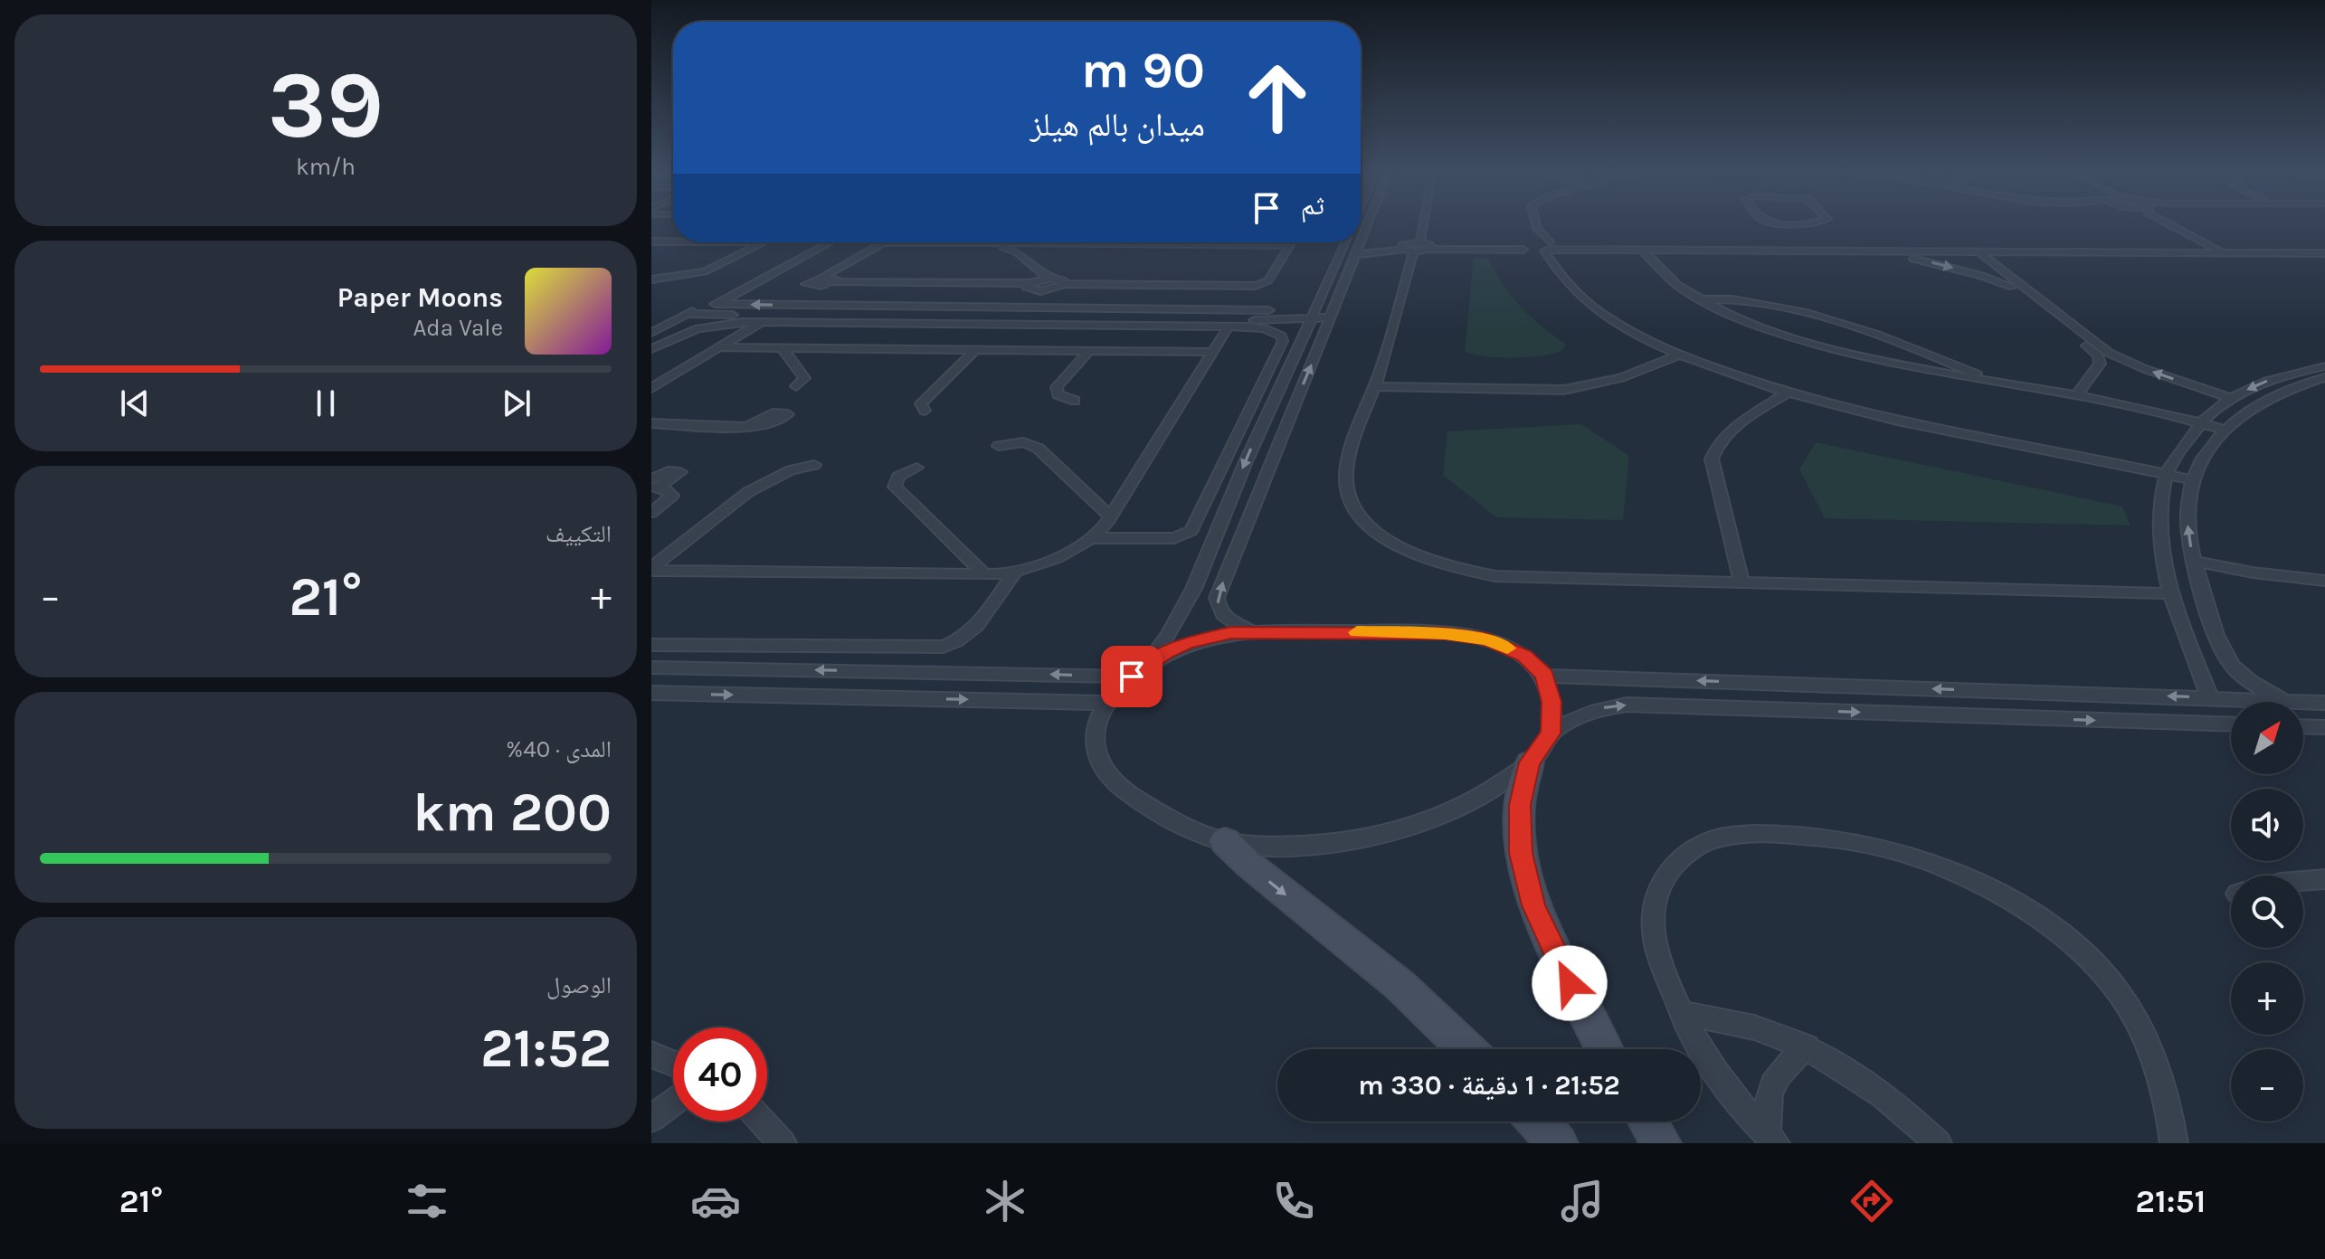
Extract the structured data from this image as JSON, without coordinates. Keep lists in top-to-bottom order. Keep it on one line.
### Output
{"north":"top right","page":{"tile":[["39","km/h"],"التكييف",["المدى · 40%","200 km"],["الوصول","21:52"]],"turn":["90 m","ميدان بالم هيلز"],"then":"ثم","song":["Paper Moons","Ada Vale"],"heat":["−","21°","+"],"map_buttons":["+","−"],"limit":"40","trip":"21:52 · 1 دقيقة · 330 m","tabs":["21:51","21°"]}}
